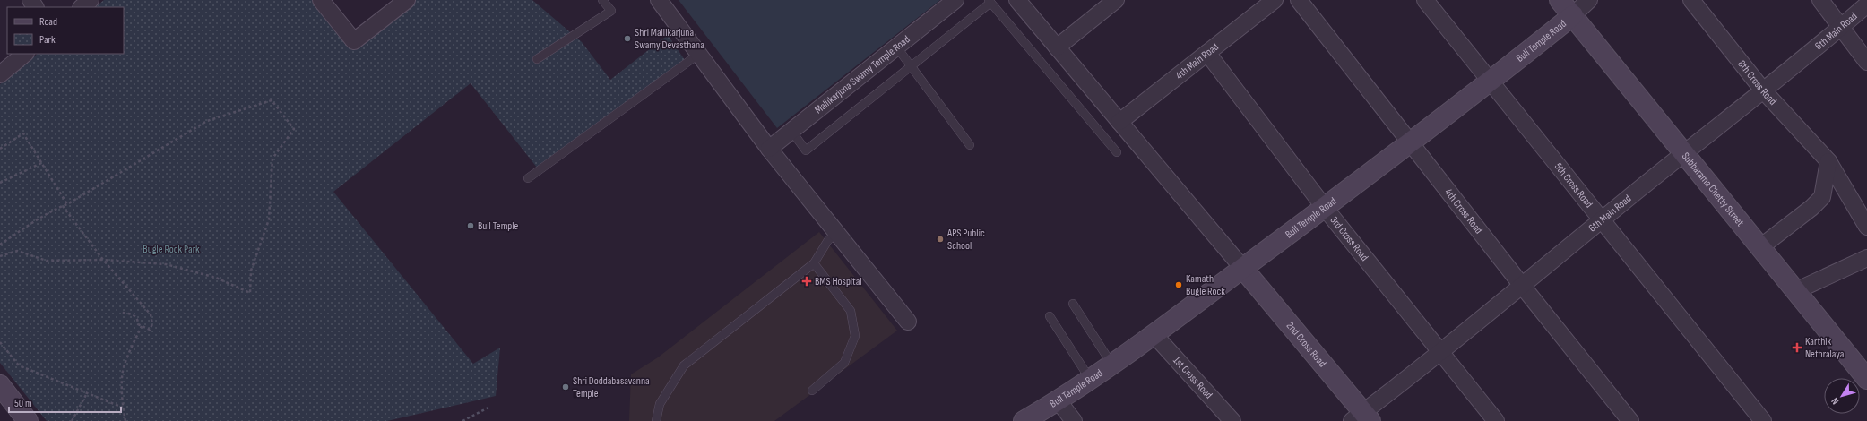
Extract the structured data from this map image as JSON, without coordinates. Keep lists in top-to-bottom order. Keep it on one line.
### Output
{"streets":{"street":["6th Main Road","Bull Temple Road","4th Main Road","Mallikarjuna Swamy Temple Road","8th Cross Road","5th Cross Road","Subbarama Chetty Street","4th Cross Road","3rd Cross Road","2nd Cross Road","1st Cross Road"]},"crossings":[["6th Main Road","8th Cross Road"],["6th Main Road","5th Cross Road"],["6th Main Road","Subbarama Chetty Street"],["6th Main Road","4th Cross Road"],["6th Main Road","3rd Cross Road"],["6th Main Road","2nd Cross Road"],["Bull Temple Road","5th Cross Road"],["Bull Temple Road","Subbarama Chetty Street"],["Bull Temple Road","4th Cross Road"],["Bull Temple Road","3rd Cross Road"],["Bull Temple Road","2nd Cross Road"],["Bull Temple Road","1st Cross Road"],["4th Main Road","3rd Cross Road"]],"parks":["Bugle Rock Park"],"places":{"other":["Shri Mallikarjuna Swamy Devasthana","Bull Temple","APS Public School","Kamath Bugle Rock","Shri Doddabasavanna Temple"],"health":["BMS Hospital","Karthik Nethralaya"]},"legend":["Road","Park"],"scale_bar":"50 m","north":"bottom left"}
